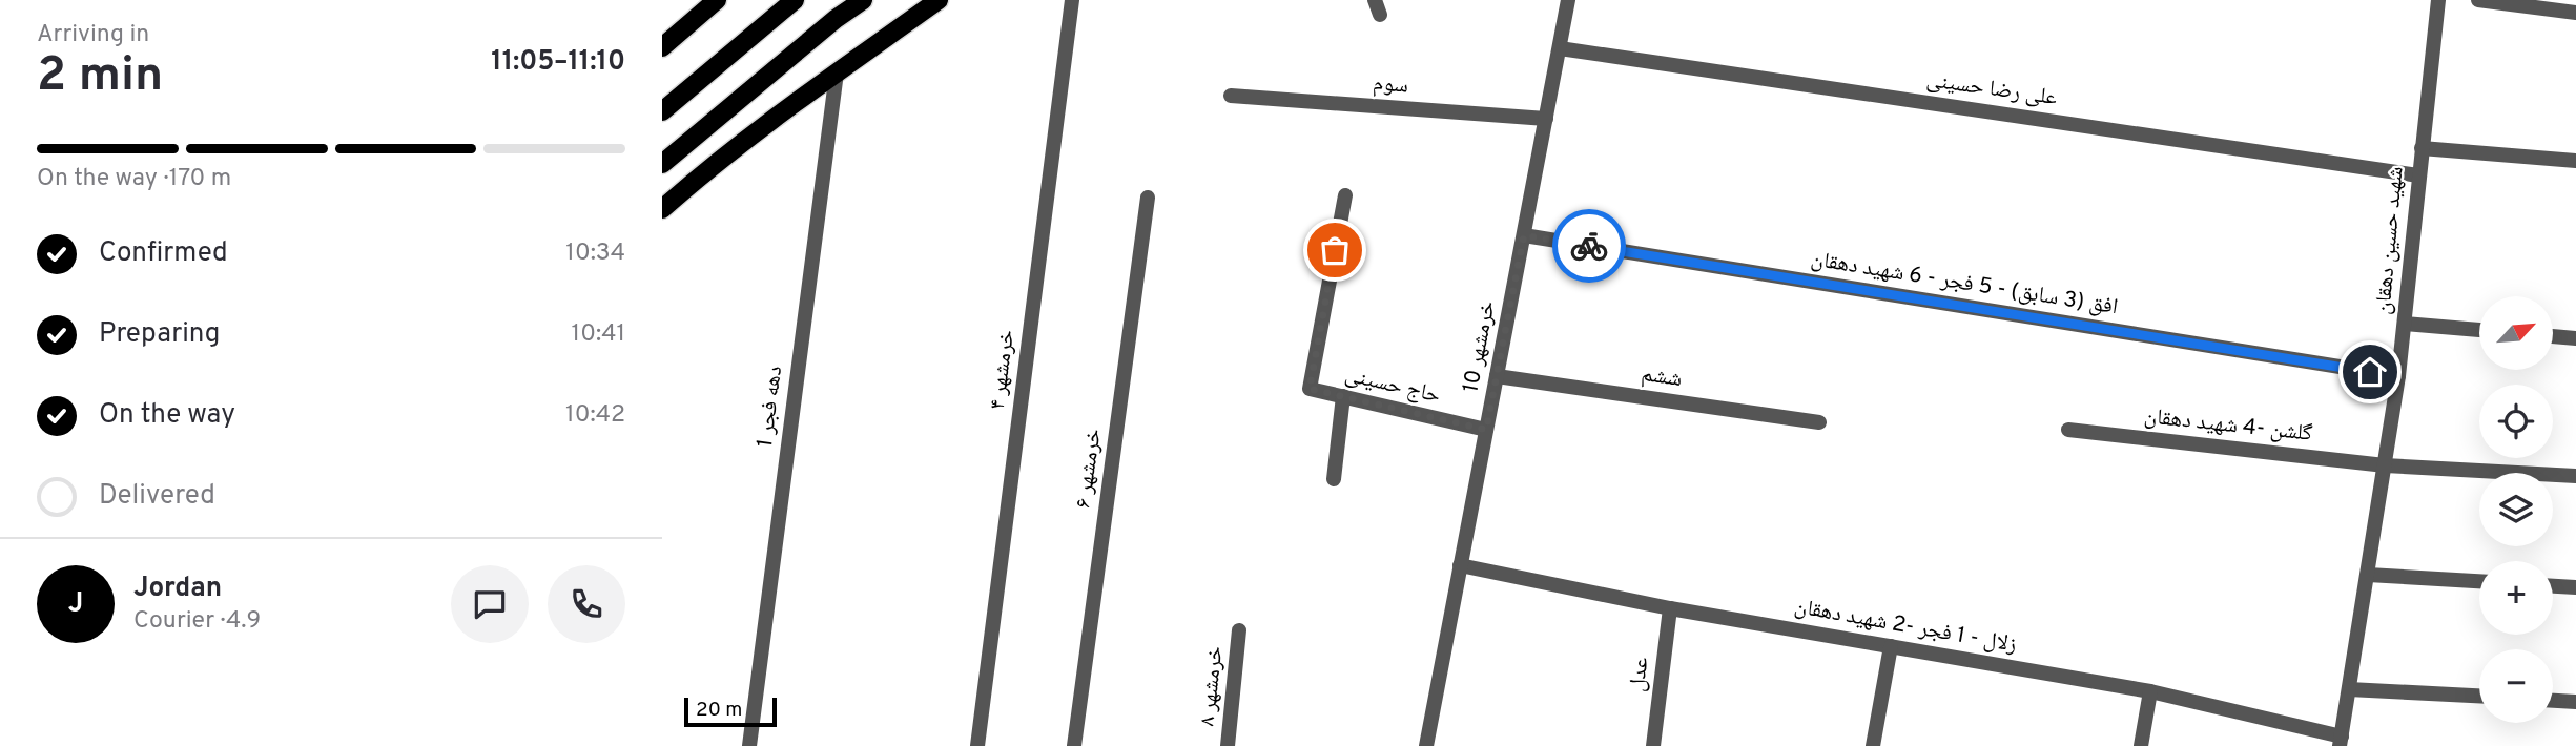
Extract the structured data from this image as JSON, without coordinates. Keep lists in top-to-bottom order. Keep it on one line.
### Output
{"streets":{"street":["سوم","علی رضا حسینی","شهید حسین دهقان","افق (3 سابق) - 5 فجر - 6 شهید دهقان","خرمشهر 10","خرمشهر ۴","ششم","حاج حسینی","دهه فجر 1","گلشن -4 شهید دهقان","خرمشهر ۶","زلال - 1 فجر -2 شهید دهقان","عدل","خرمشهر ۸"]},"crossings":[["سوم","خرمشهر 10"],["علی رضا حسینی","شهید حسین دهقان"],["علی رضا حسینی","خرمشهر 10"],["شهید حسین دهقان","افق (3 سابق) - 5 فجر - 6 شهید دهقان"],["شهید حسین دهقان","گلشن -4 شهید دهقان"],["شهید حسین دهقان","زلال - 1 فجر -2 شهید دهقان"],["افق (3 سابق) - 5 فجر - 6 شهید دهقان","خرمشهر 10"],["خرمشهر 10","ششم"],["خرمشهر 10","حاج حسینی"],["خرمشهر 10","زلال - 1 فجر -2 شهید دهقان"],["زلال - 1 فجر -2 شهید دهقان","عدل"]],"scale_bar":"20 m","north":"top right","page":{"heading":["2 min","Arriving in","11:05–11:10"],"panel":["Jordan","Courier · 4.9"],"bar":"On the way · 170 m","list":[["Confirmed","10:34"],["Preparing","10:41"],["On the way","10:42"],"Delivered"],"map_buttons":["+","−"],"round":"J","scale":"20 m"}}
